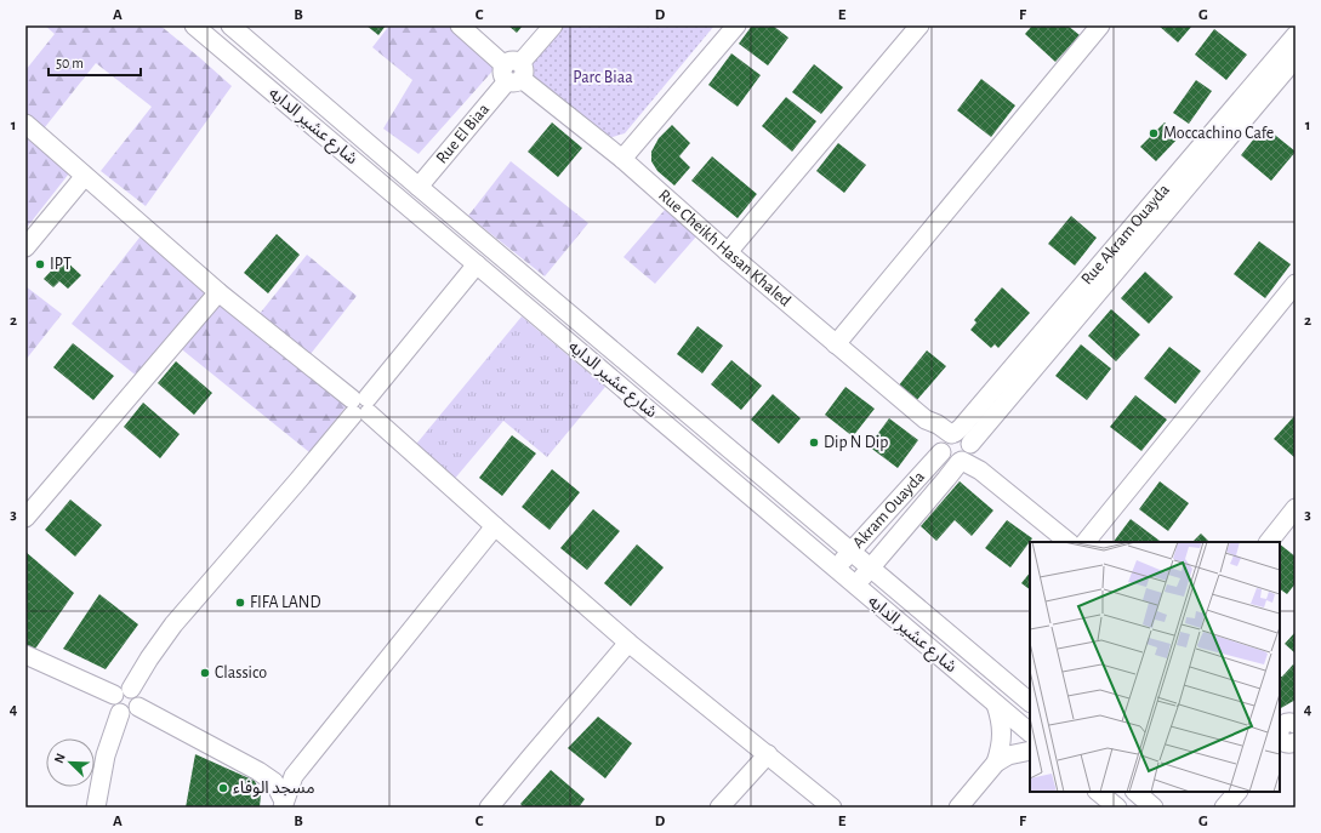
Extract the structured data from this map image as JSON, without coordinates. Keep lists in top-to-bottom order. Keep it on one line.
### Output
{"streets":{"street":["شارع عشير الدايه","Rue El Biaa","Rue Akram Ouayda","Rue Cheikh Hasan Khaled","Akram Ouayda"]},"crossings":[["شارع عشير الدايه","Rue El Biaa"],["شارع عشير الدايه","Rue Akram Ouayda"],["شارع عشير الدايه","Akram Ouayda"],["Rue El Biaa","Rue Cheikh Hasan Khaled"],["Rue Akram Ouayda","Rue Cheikh Hasan Khaled"],["Rue Akram Ouayda","Akram Ouayda"],["Rue Cheikh Hasan Khaled","Akram Ouayda"]],"parks":["Parc Biaa"],"places":["Moccachino Cafe","IPT","Dip N Dip","FIFA LAND","Classico","مسجد الوفاء"],"scale_bar":"50 m","north":"top left","grid":{"columns":["A","B","C","D","E","F","G"],"rows":["1","2","3","4"]}}
